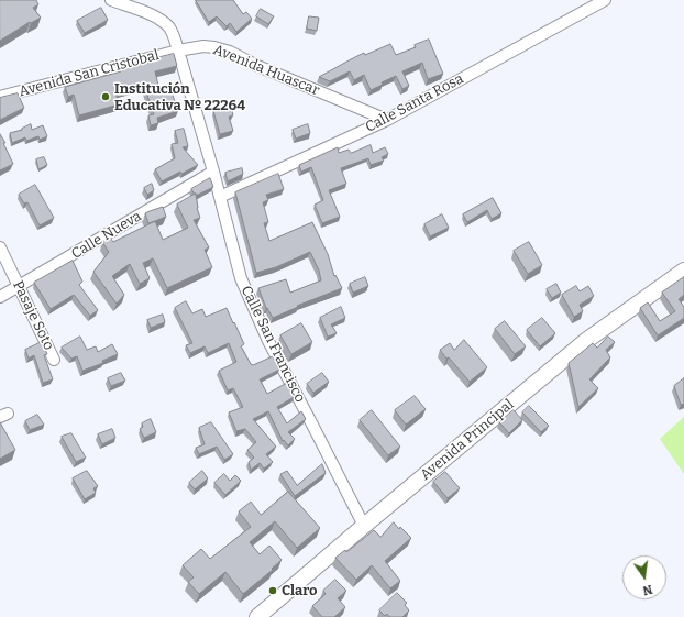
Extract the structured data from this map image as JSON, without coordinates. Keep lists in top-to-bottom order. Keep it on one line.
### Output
{"streets":{"main road":["Avenida Principal"],"street":["Avenida Huascar","Avenida San Cristobal","Calle Santa Rosa","Calle Nueva","Pasaje Soto","Calle San Francisco"]},"crossings":[["Avenida Huascar","Avenida San Cristobal"],["Avenida Huascar","Calle Santa Rosa"],["Avenida Huascar","Calle San Francisco"],["Avenida San Cristobal","Calle San Francisco"],["Calle Santa Rosa","Calle San Francisco"],["Calle Nueva","Pasaje Soto"],["Calle Nueva","Calle San Francisco"],["Calle San Francisco","Avenida Principal"]],"places":["Institución Educativa Nº 22264","Claro"],"north":"bottom"}
